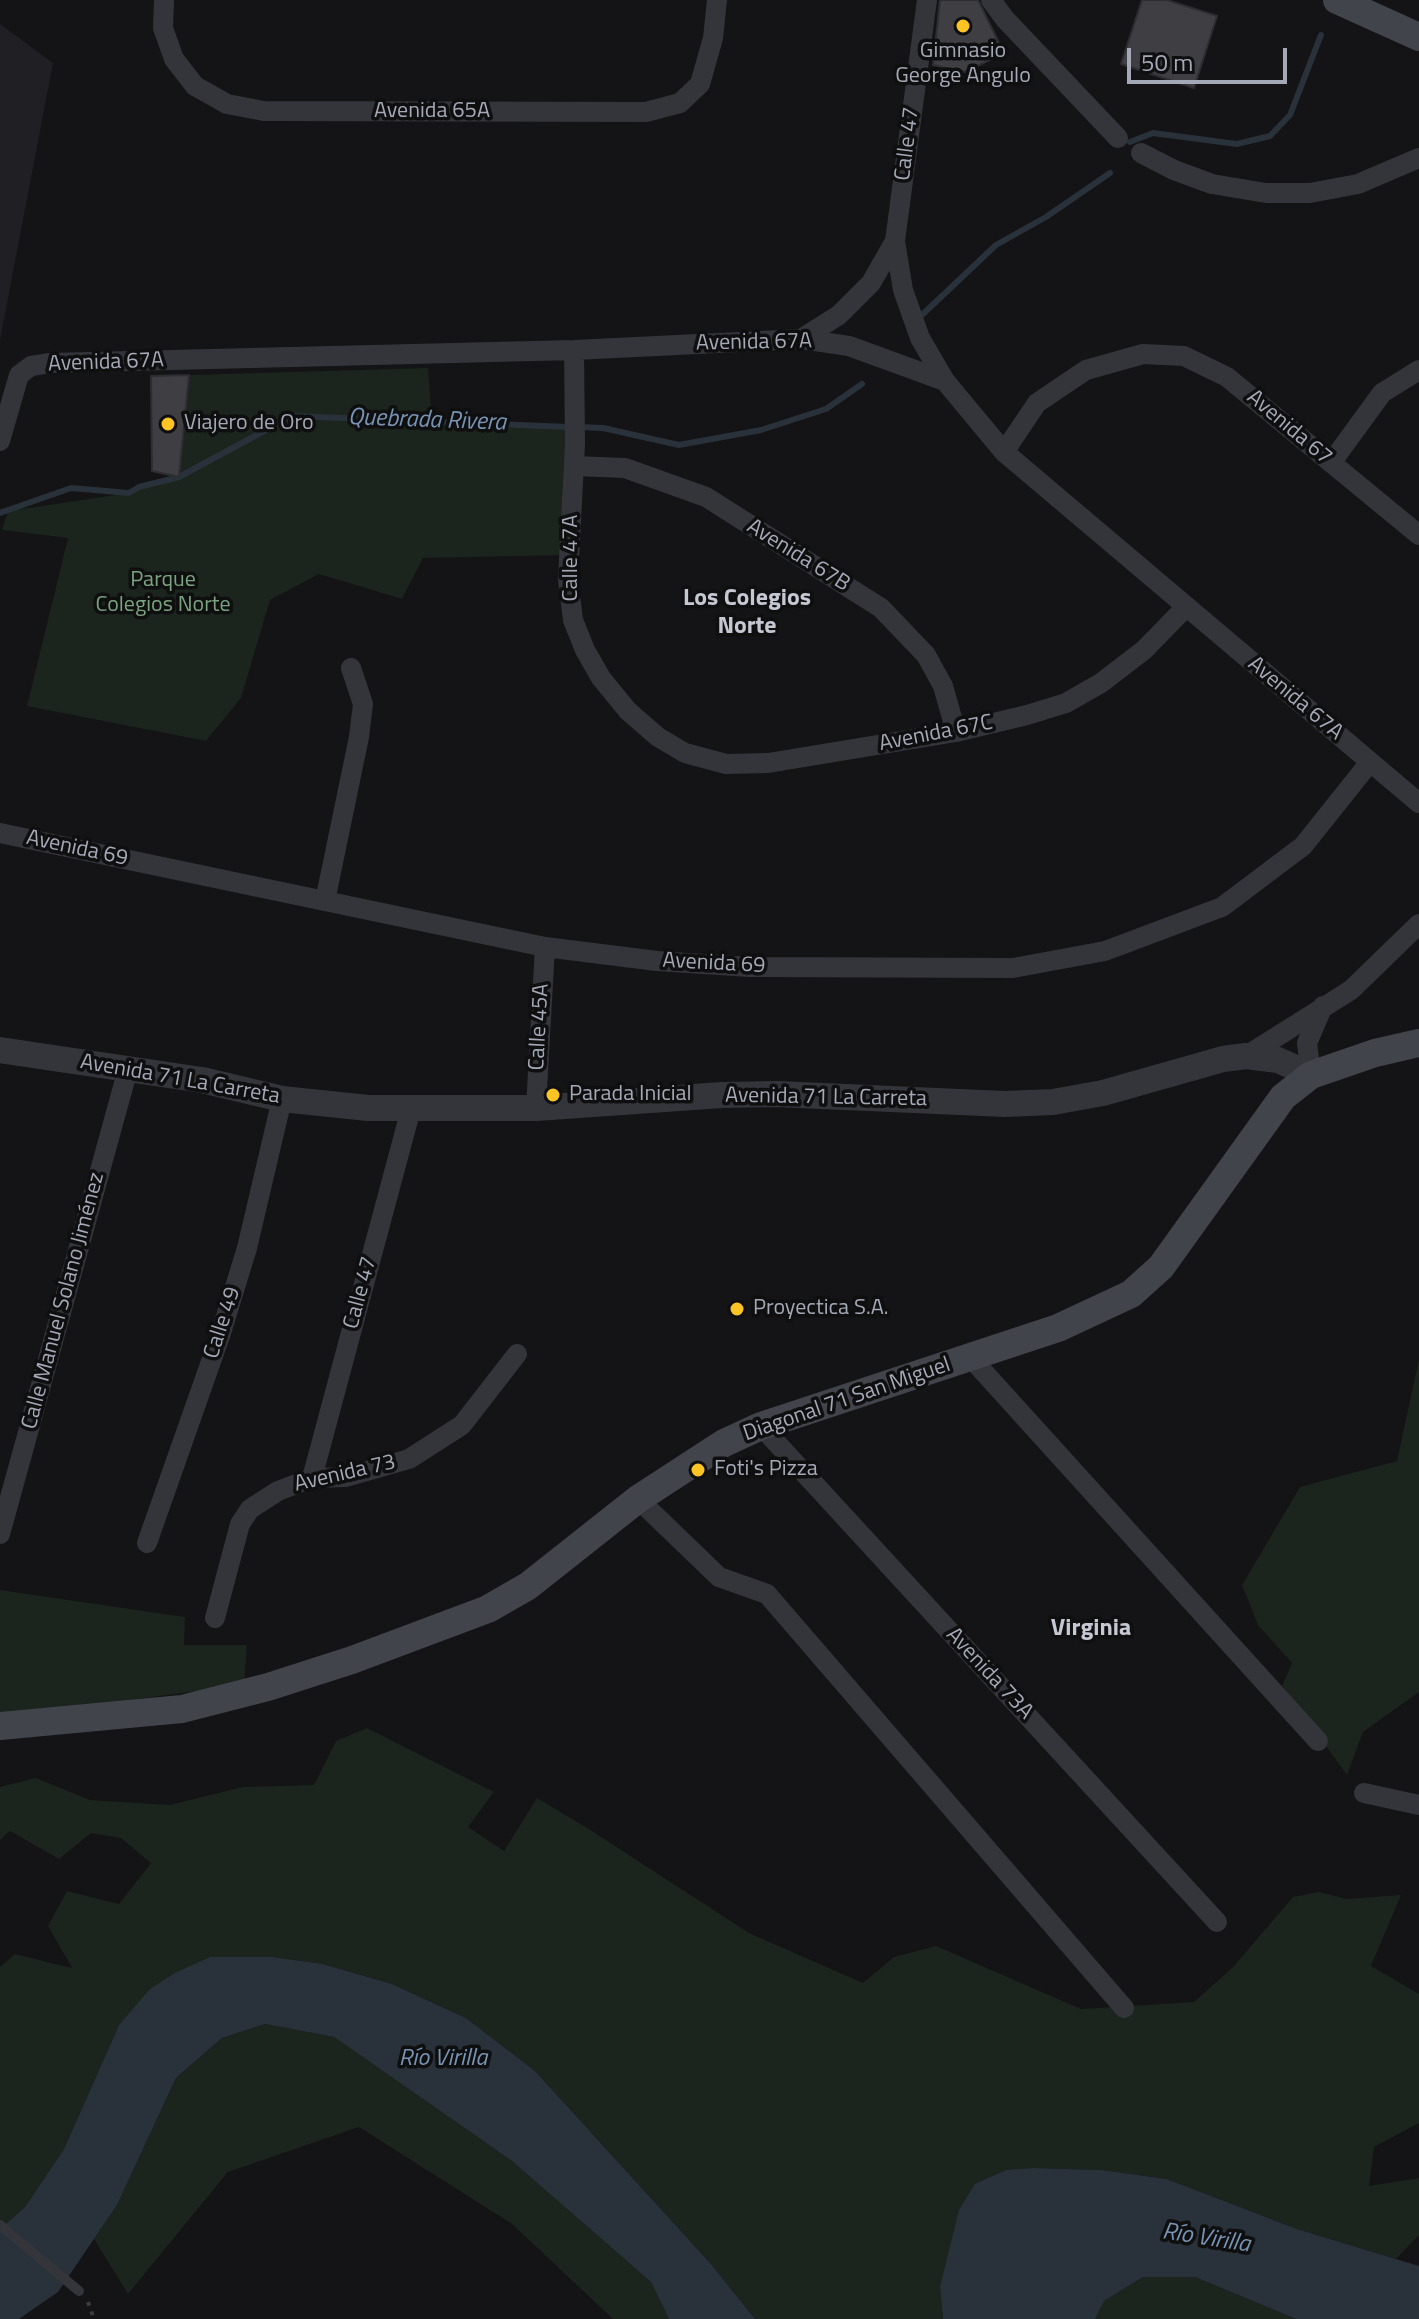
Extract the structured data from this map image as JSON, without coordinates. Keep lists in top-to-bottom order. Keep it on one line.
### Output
{"streets":{"main road":["Diagonal 71 San Miguel"],"street":["Avenida 65A","Calle 47","Avenida 67A","Avenida 67","Avenida 67B","Calle 47A","Avenida 67C","Avenida 69","Calle 45A","Avenida 71 La Carreta","Calle Manuel Solano Jiménez","Calle 49","Avenida 73","Avenida 73A"]},"crossings":[["Calle 47","Avenida 67A"],["Calle 47","Avenida 71 La Carreta"],["Calle 47","Avenida 73"],["Avenida 67A","Avenida 67"],["Avenida 67A","Calle 47A"],["Avenida 67A","Avenida 67C"],["Avenida 67A","Avenida 69"],["Avenida 67B","Calle 47A"],["Avenida 67B","Avenida 67C"],["Calle 47A","Avenida 67C"],["Avenida 69","Calle 45A"],["Calle 45A","Avenida 71 La Carreta"],["Avenida 71 La Carreta","Calle Manuel Solano Jiménez"],["Avenida 71 La Carreta","Calle 49"],["Avenida 71 La Carreta","Diagonal 71 San Miguel"],["Diagonal 71 San Miguel","Avenida 73A"]],"districts":["Los Colegios Norte","Virginia"],"water":["Quebrada Rivera","Río Virilla"],"parks":["Parque Colegios Norte"],"places":["Gimnasio George Angulo","Viajero de Oro","Parada Inicial","Proyectica S.A.","Foti's Pizza"],"scale_bar":"50 m"}
